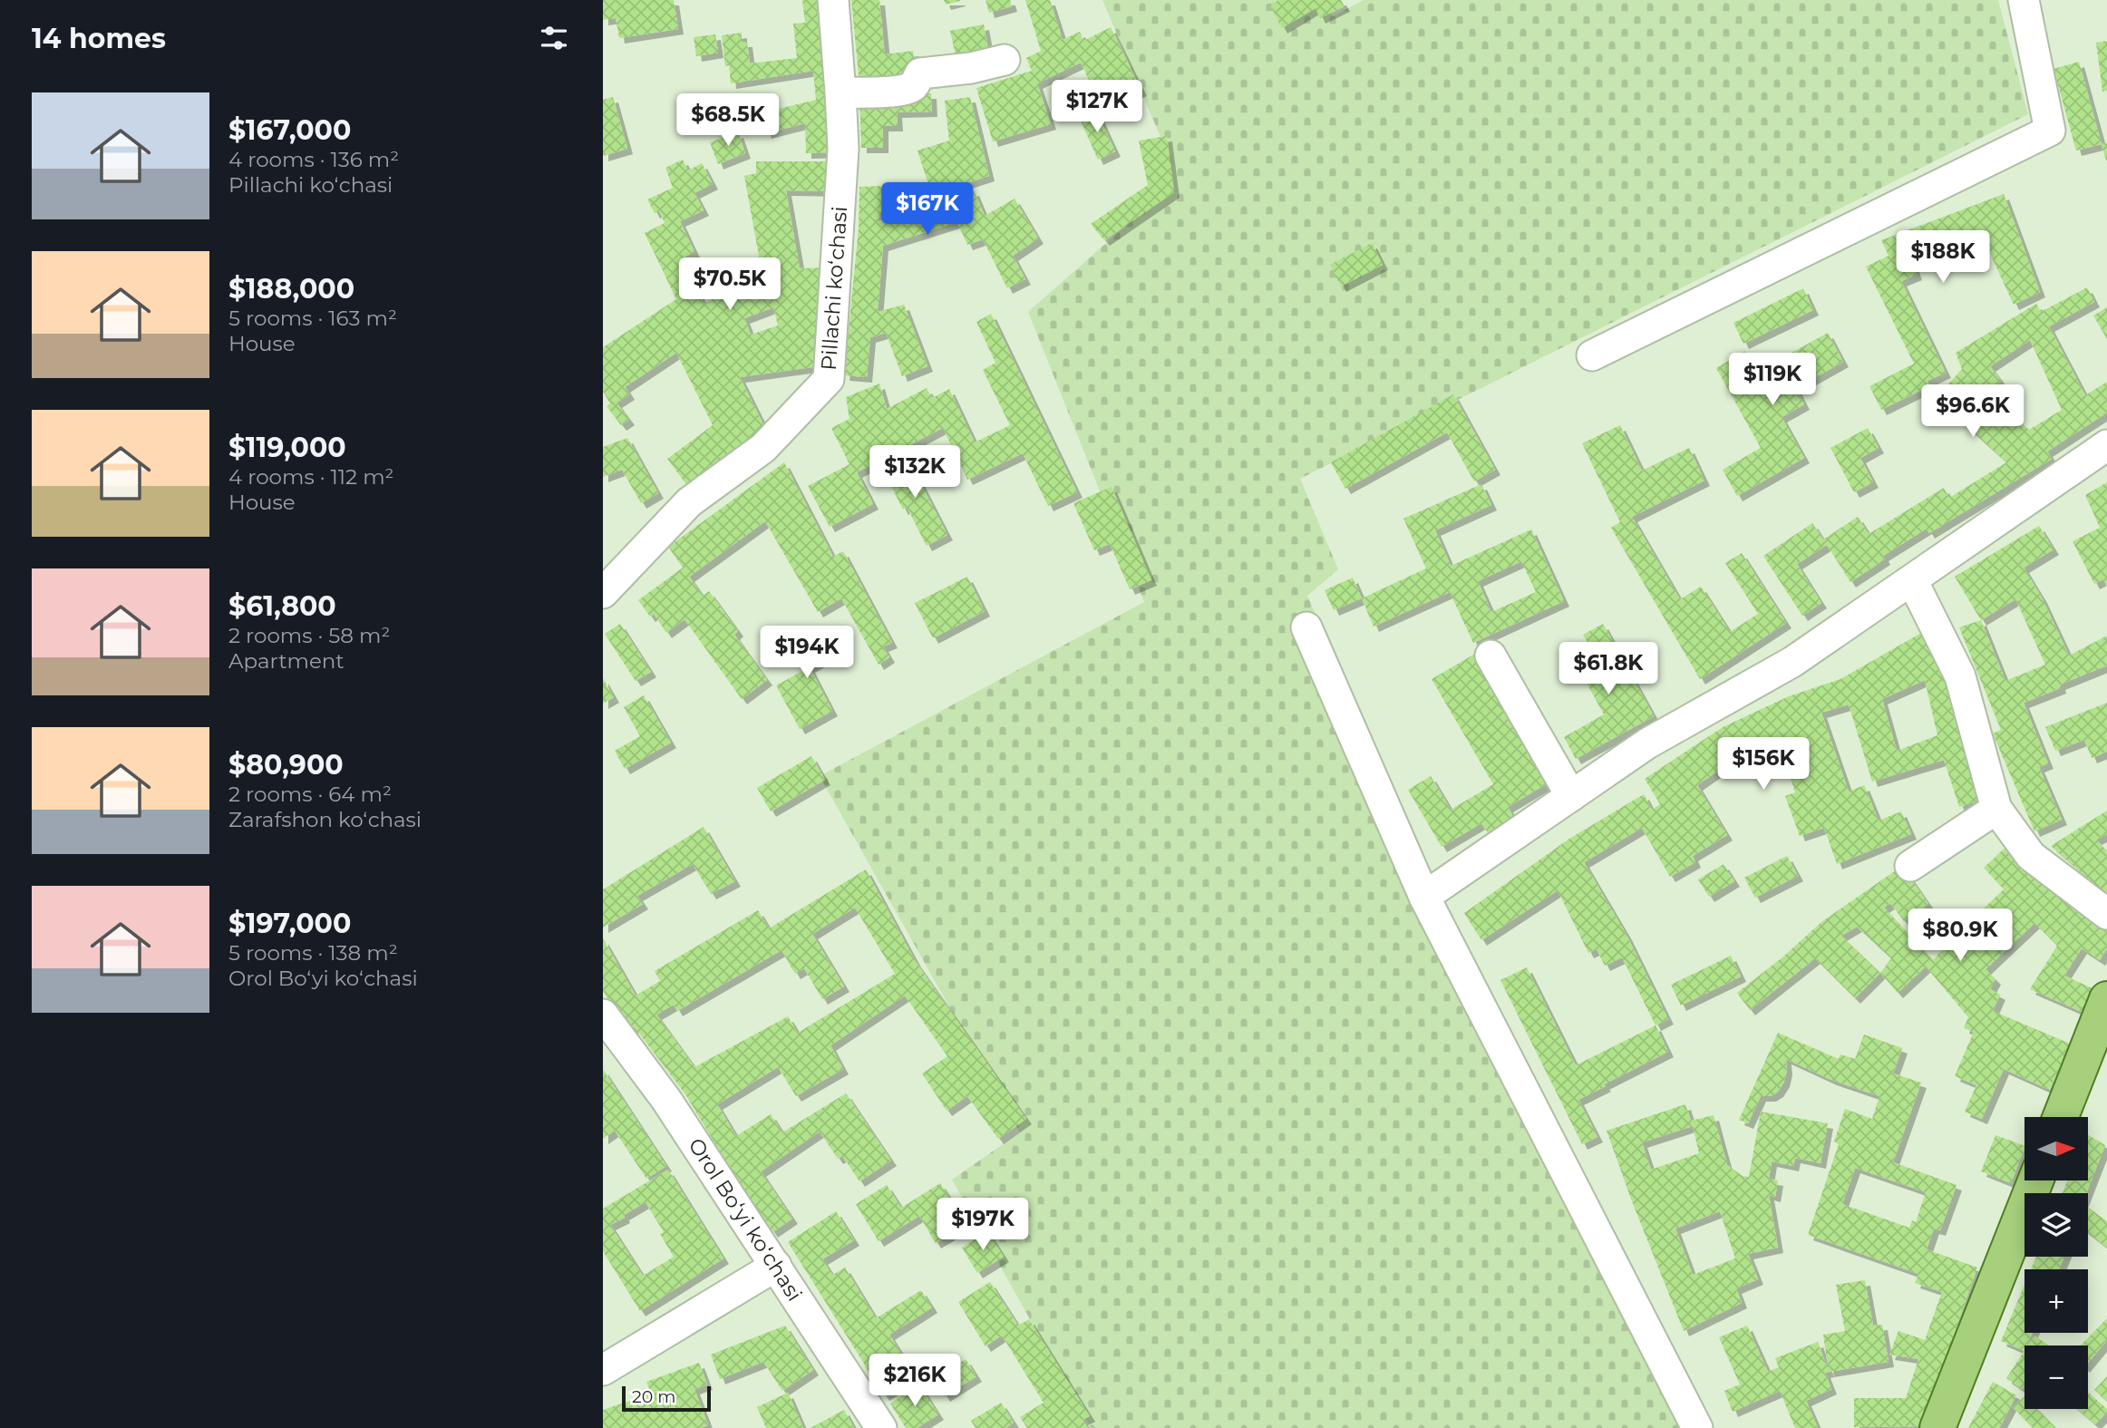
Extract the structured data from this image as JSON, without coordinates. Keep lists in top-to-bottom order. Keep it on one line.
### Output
{"streets":{"street":["Pillachi koʻchasi","Orol Boʻyi koʻchasi"]},"scale_bar":"20 m","north":"right","page":{"heading":"14 homes","list":[{"name":"$167,000","note":"4 rooms · 136 m² · Pillachi koʻchasi"},{"name":"$188,000","note":"5 rooms · 163 m² · House"},{"name":"$119,000","note":"4 rooms · 112 m² · House"},{"name":"$61,800","note":"2 rooms · 58 m² · Apartment"},{"name":"$80,900","note":"2 rooms · 64 m² · Zarafshon koʻchasi"},{"name":"$197,000","note":"5 rooms · 138 m² · Orol Boʻyi koʻchasi"}],"price":["$127K","$68.5K","$167K","$188K","$70.5K","$119K","$96.6K","$132K","$194K","$61.8K","$156K","$80.9K","$197K","$216K"],"map_buttons":["+","−"],"scale":"20 m"}}
